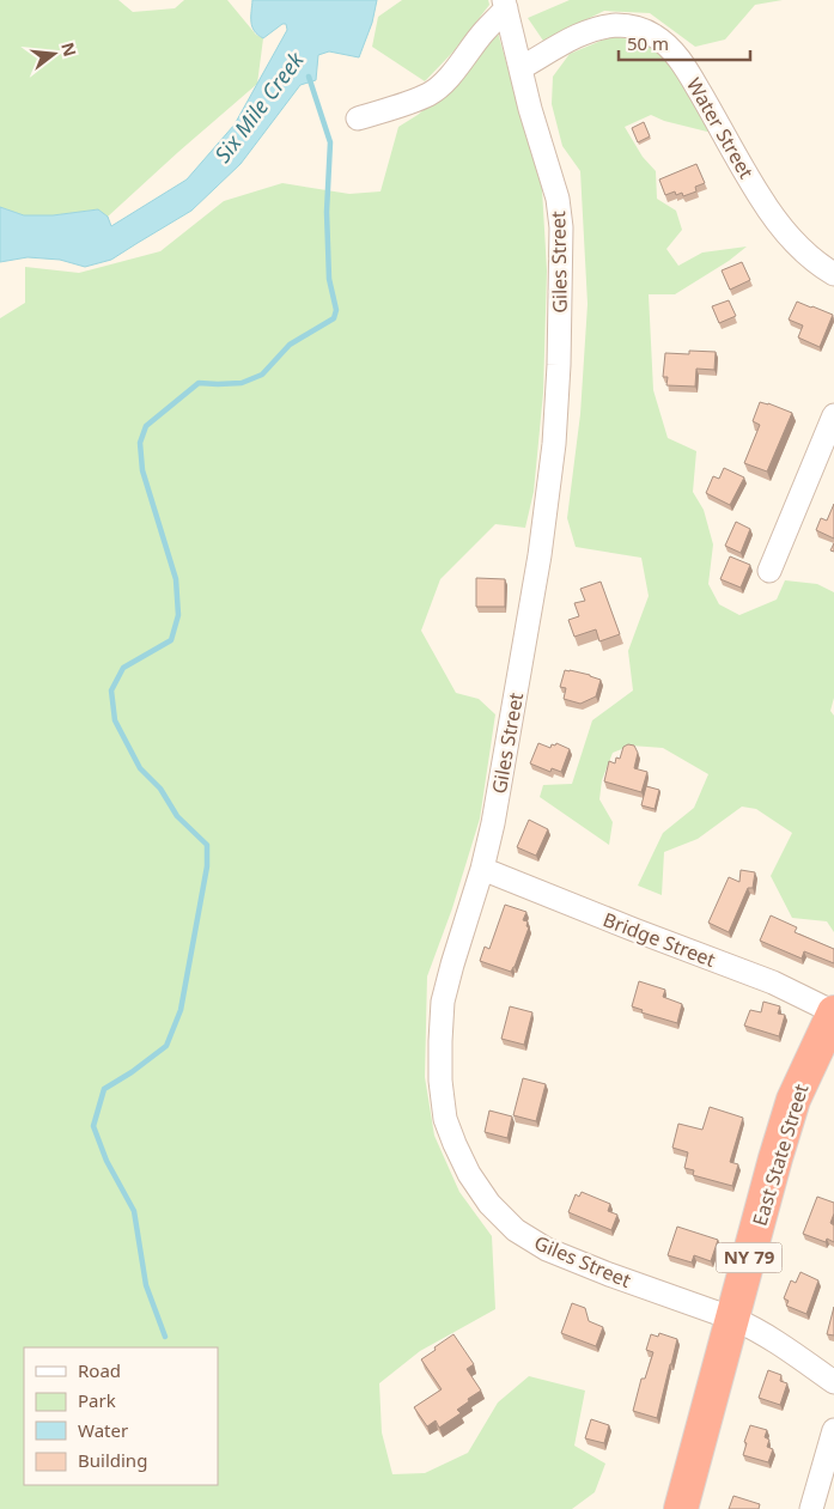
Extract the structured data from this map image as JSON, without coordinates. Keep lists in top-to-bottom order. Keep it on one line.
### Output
{"streets":{"highway":["East State Street","NY 79"],"street":["Water Street","Giles Street","Bridge Street"]},"crossings":[["Water Street","Giles Street"],["Giles Street","Bridge Street"],["Giles Street","East State Street"],["Bridge Street","East State Street"]],"water":["Six Mile Creek"],"legend":["Road","Park","Water","Building"],"scale_bar":"50 m","north":"right"}
